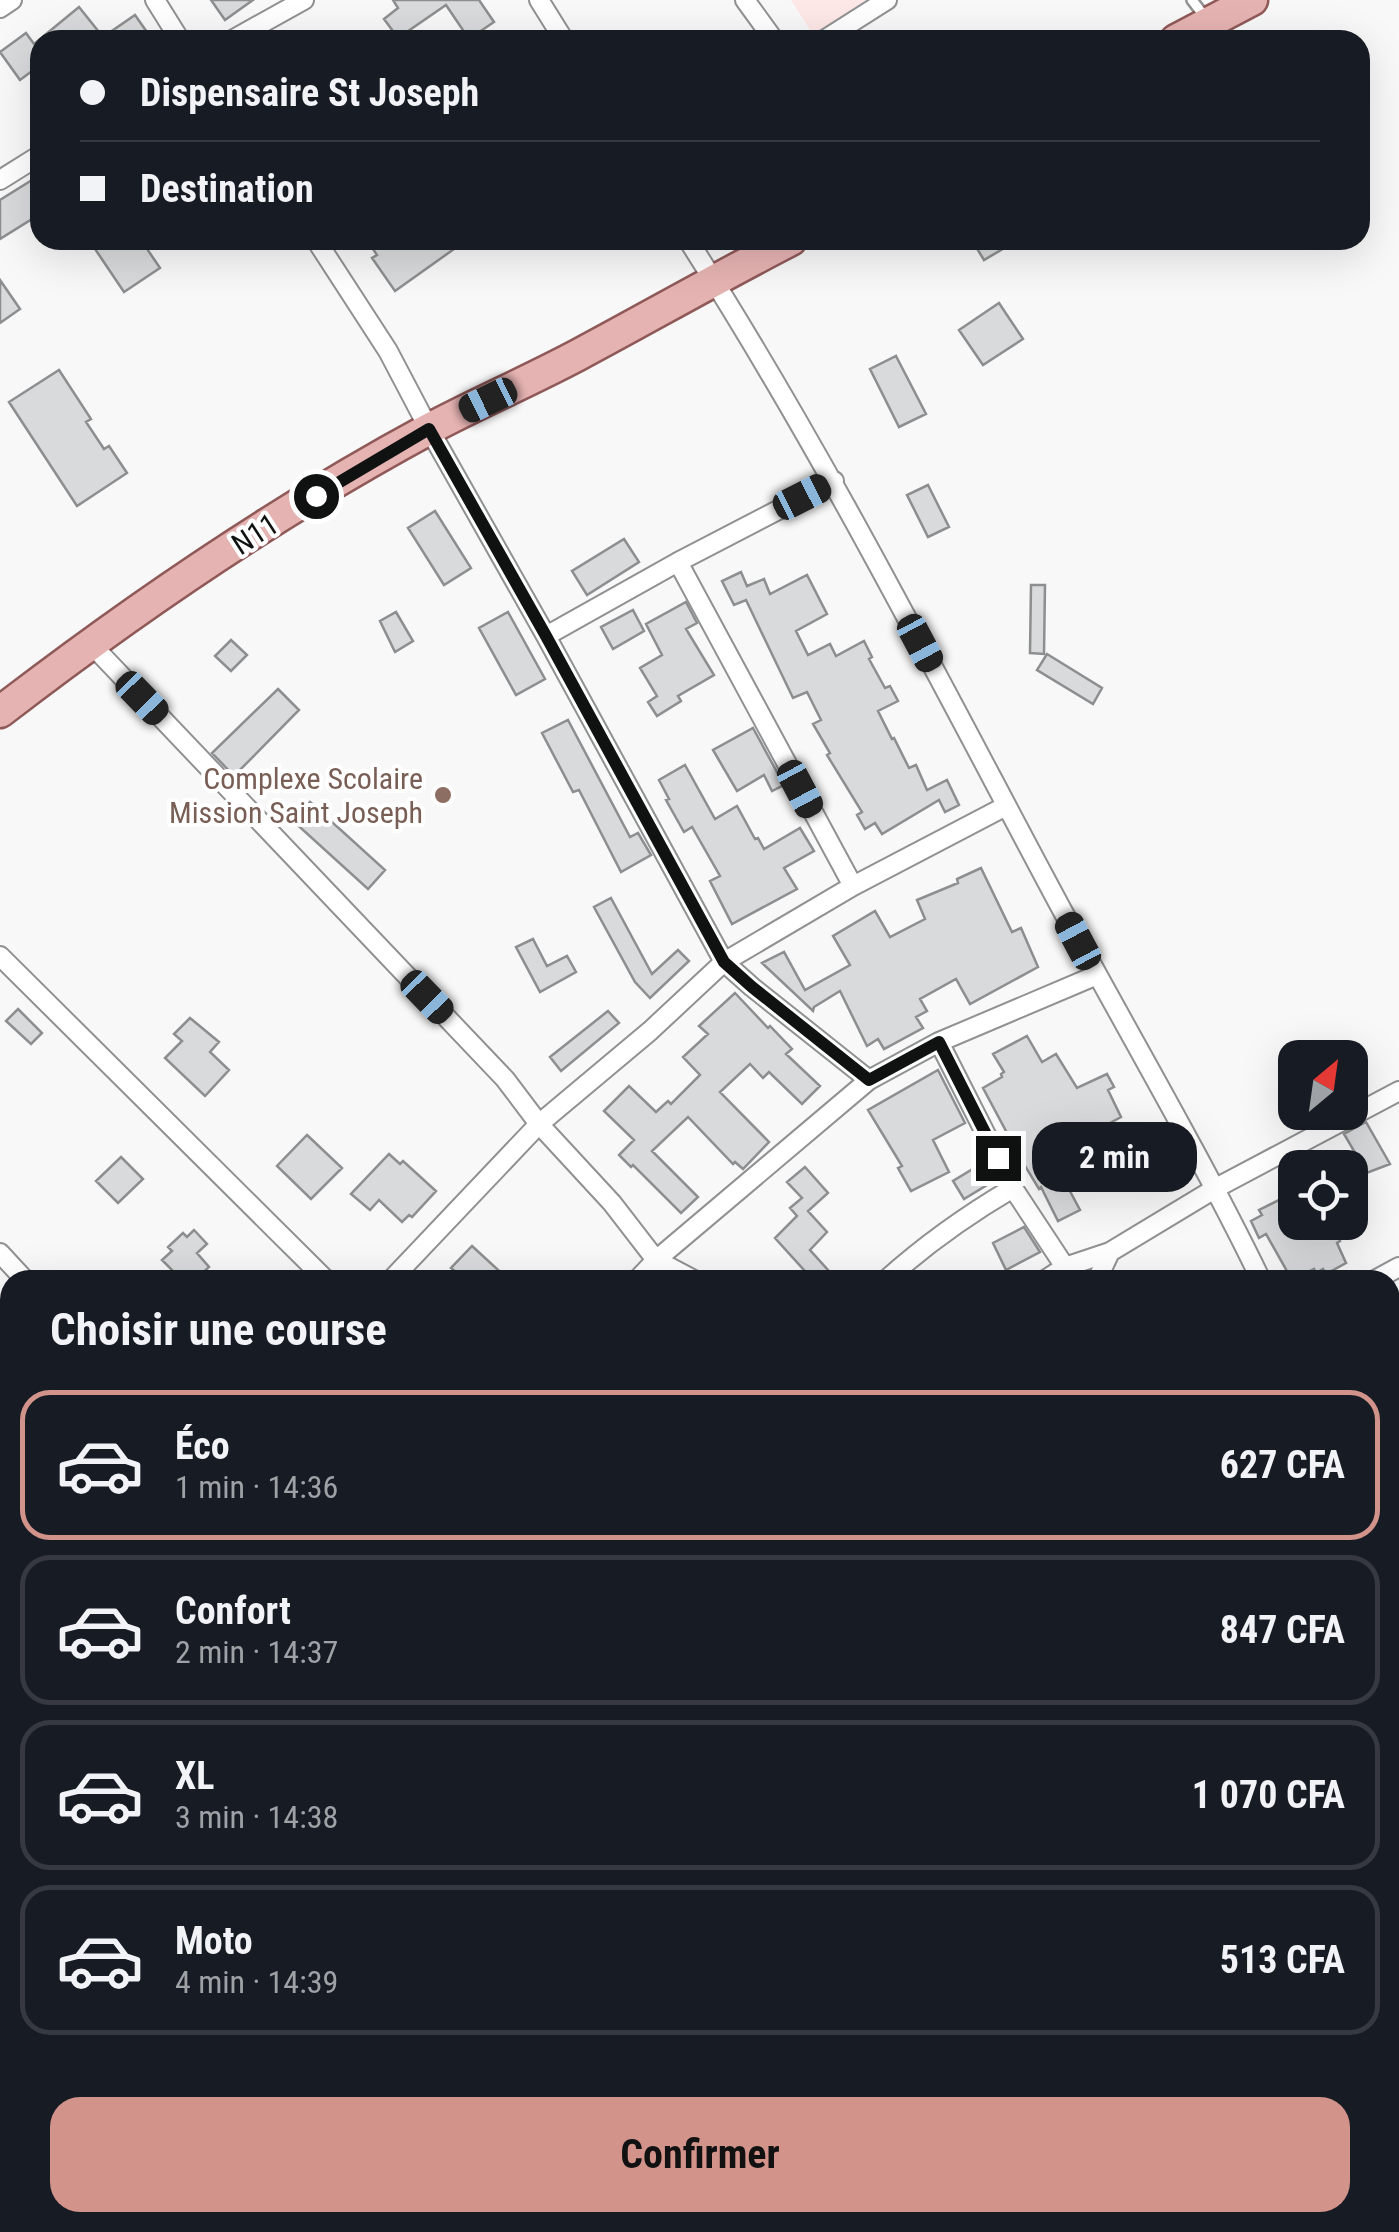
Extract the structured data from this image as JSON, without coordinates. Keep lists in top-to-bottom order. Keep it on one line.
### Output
{"streets":{"main road":["N11"]},"places":["Complexe Scolaire Mission Saint Joseph"],"north":"top right","page":{"banner":["Dispensaire St Joseph","Destination"],"bubble":"2 min","heading":"Choisir une course","list":[{"name":"Éco","note":"1 min · 14:36","value":"627 CFA"},{"name":"Confort","note":"2 min · 14:37","value":"847 CFA"},{"name":"XL","note":"3 min · 14:38","value":"1 070 CFA"},{"name":"Moto","note":"4 min · 14:39","value":"513 CFA"}],"buttons":"Confirmer"}}
